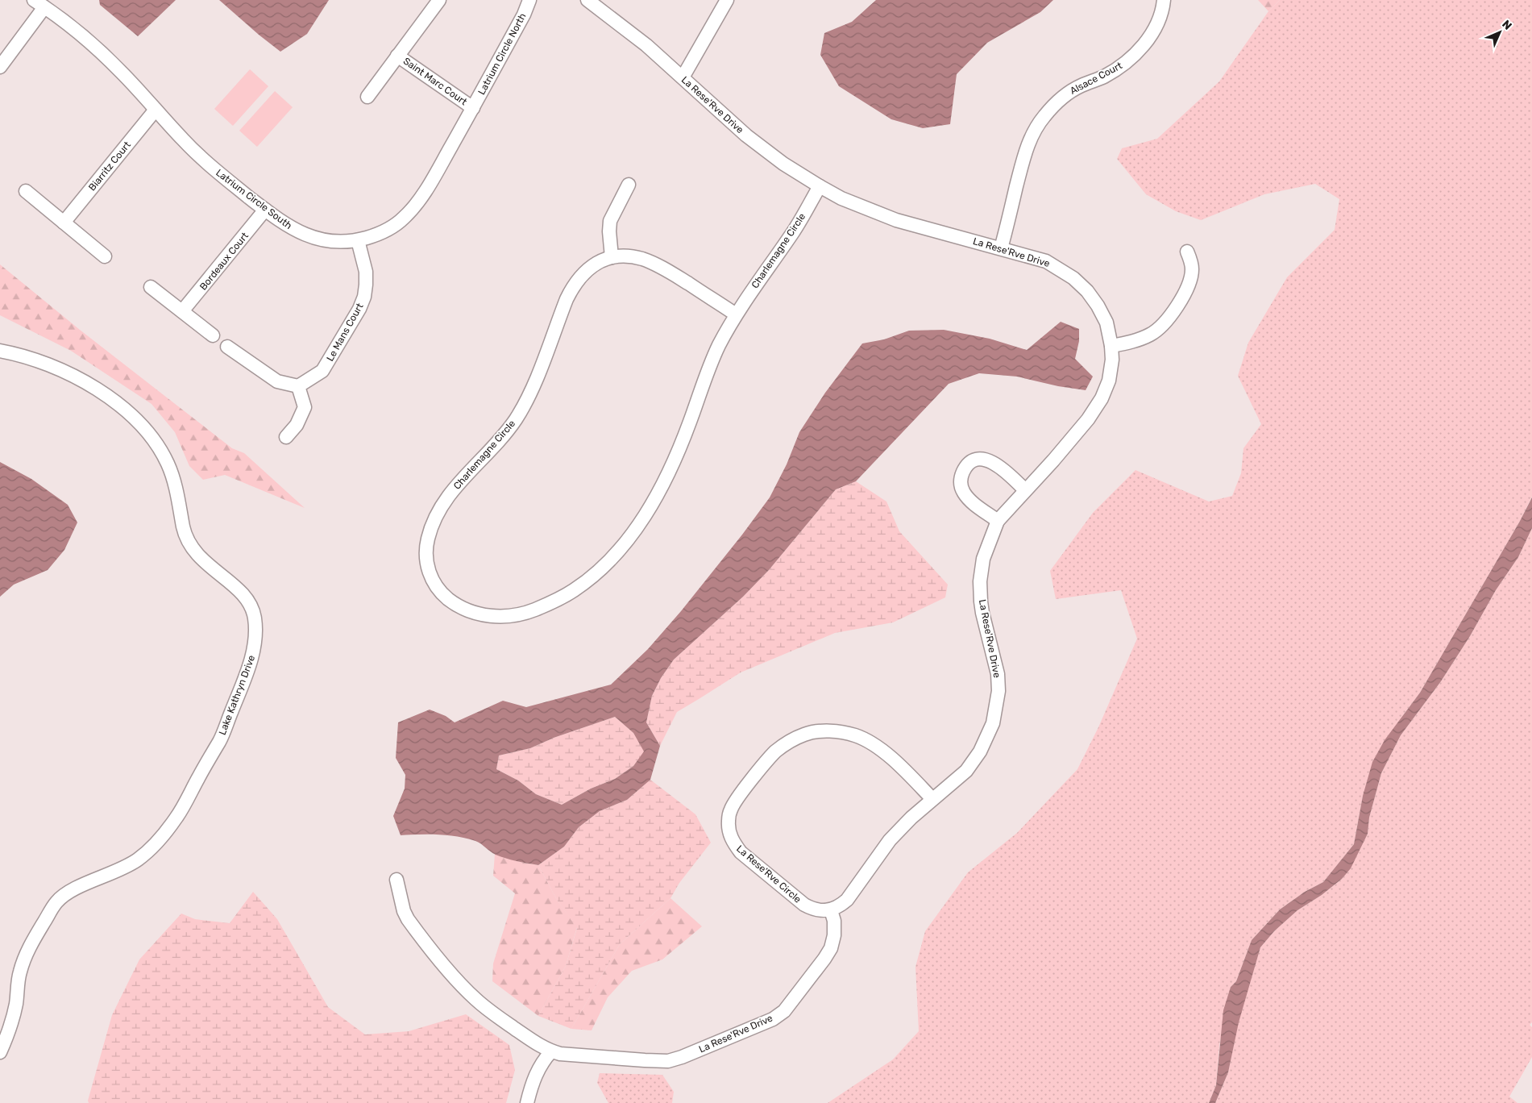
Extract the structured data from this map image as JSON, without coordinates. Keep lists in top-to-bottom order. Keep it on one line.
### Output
{"streets":{"street":["Latrium Circle North","Alsace Court","Saint Marc Court","La Rese'Rve Drive","Biarritz Court","Latrium Circle South","Charlemagne Circle","Bordeaux Court","Le Mans Court","Lake Kathryn Drive","La Rese'Rve Circle"]},"crossings":[["Latrium Circle North","Saint Marc Court"],["Latrium Circle North","Latrium Circle South"],["Alsace Court","La Rese'Rve Drive"],["Saint Marc Court","Latrium Circle South"],["La Rese'Rve Drive","Charlemagne Circle"],["La Rese'Rve Drive","La Rese'Rve Circle"],["Biarritz Court","Latrium Circle South"],["Latrium Circle South","Bordeaux Court"],["Latrium Circle South","Le Mans Court"]],"north":"top right"}
